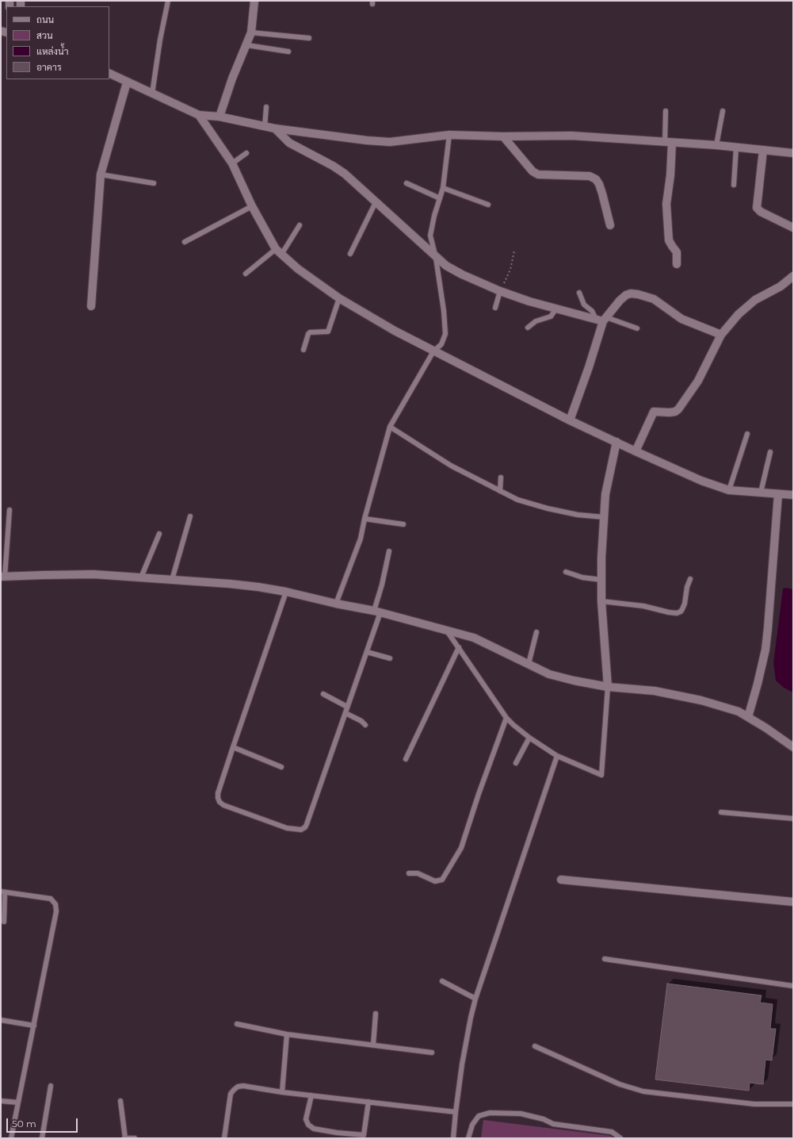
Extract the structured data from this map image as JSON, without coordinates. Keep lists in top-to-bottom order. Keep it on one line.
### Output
{"legend":["ถนน","สวน","แหล่งน้ำ","อาคาร"],"scale_bar":"50 m"}
